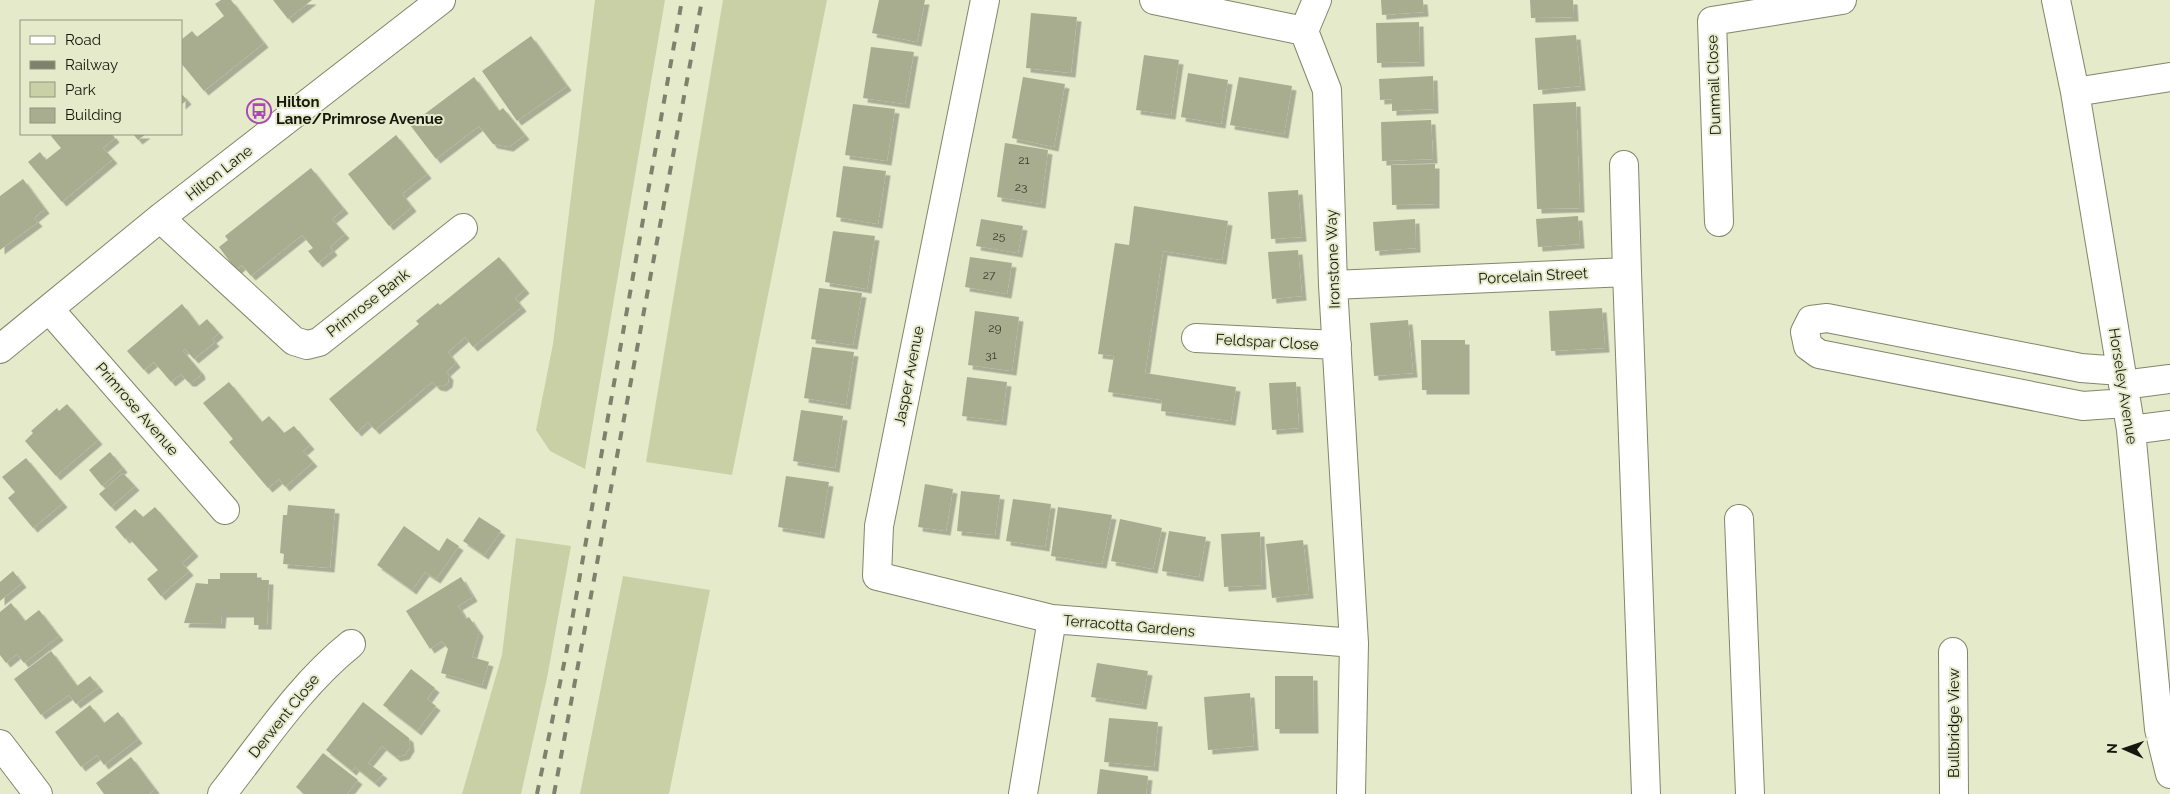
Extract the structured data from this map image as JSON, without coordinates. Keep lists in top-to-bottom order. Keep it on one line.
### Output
{"streets":{"street":["Dunmail Close","Hilton Lane","Ironstone Way","Porcelain Street","Primrose Bank","Feldspar Close","Jasper Avenue","Horseley Avenue","Primrose Avenue","Terracotta Gardens","Derwent Close","Bullbridge View"]},"crossings":[["Hilton Lane","Primrose Bank"],["Hilton Lane","Primrose Avenue"],["Ironstone Way","Porcelain Street"],["Ironstone Way","Feldspar Close"],["Ironstone Way","Terracotta Gardens"],["Jasper Avenue","Terracotta Gardens"]],"places":{"bus stop":["Hilton Lane/Primrose Avenue"]},"house_numbers":["21","23","25","27","29","31"],"legend":["Road","Railway","Park","Building"],"north":"left"}
